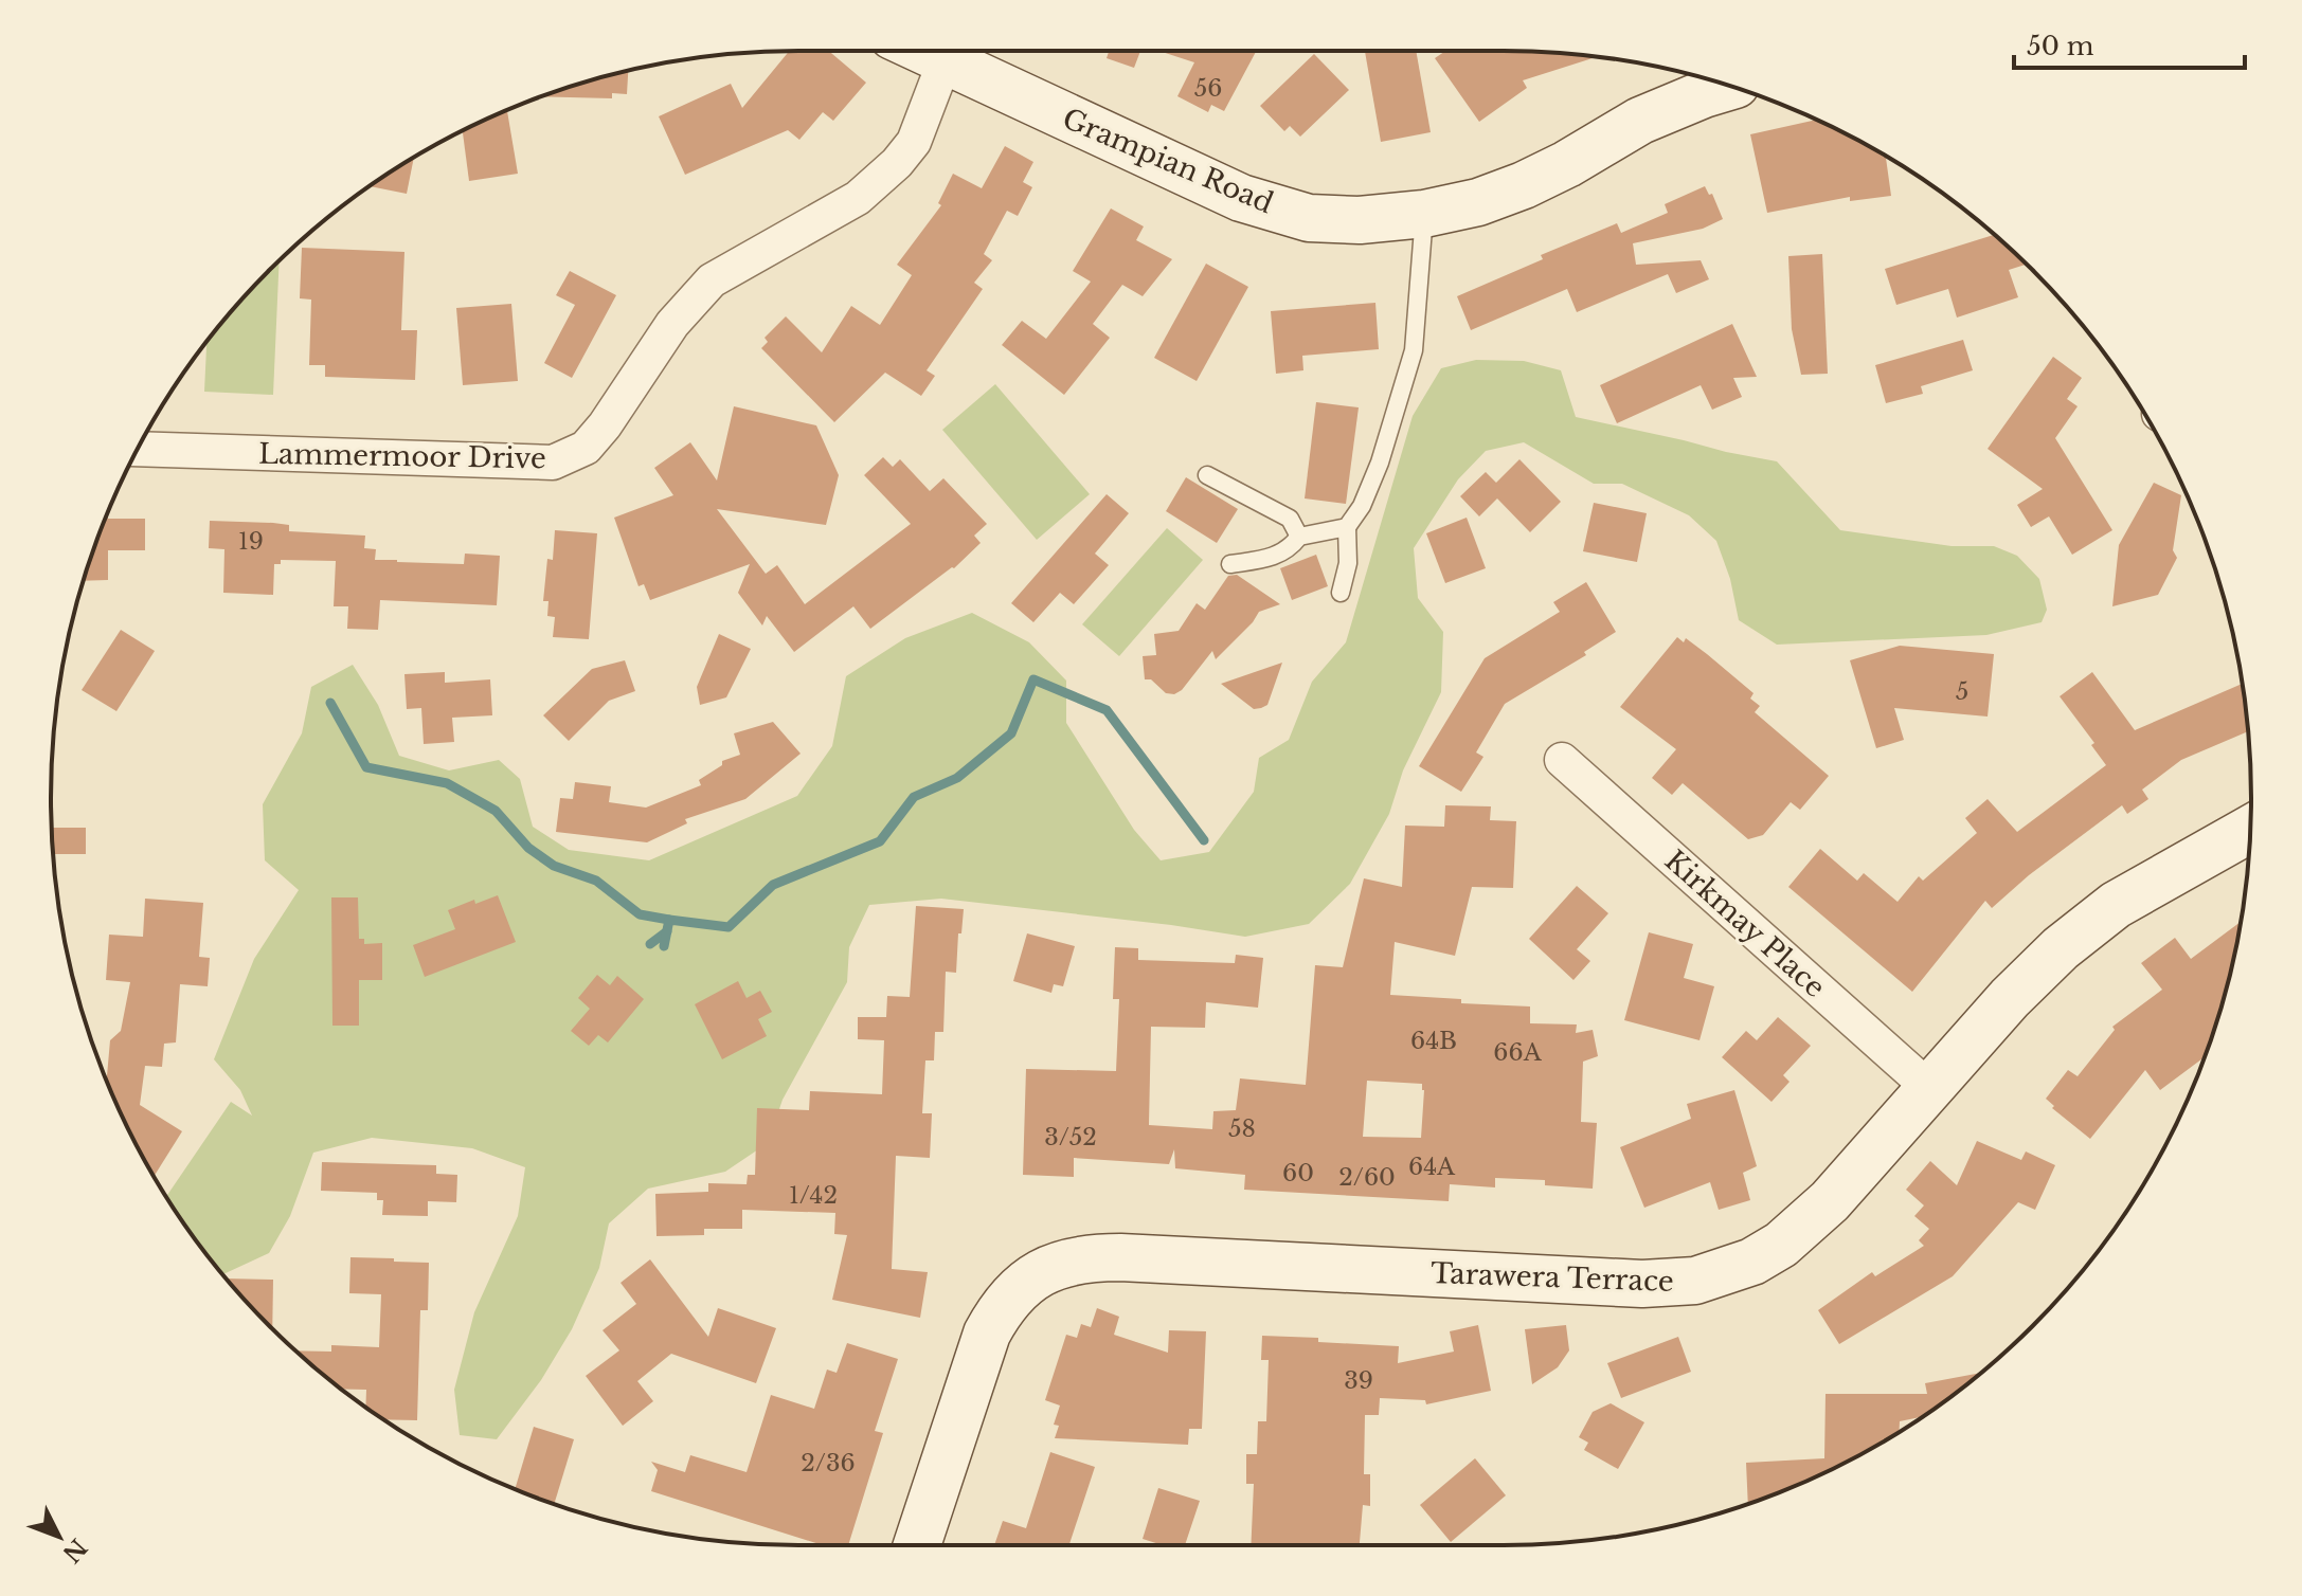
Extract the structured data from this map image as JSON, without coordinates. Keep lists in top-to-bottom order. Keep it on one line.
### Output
{"streets":{"street":["Grampian Road","Lammermoor Drive","Kirkmay Place","Tarawera Terrace"]},"crossings":[["Grampian Road","Lammermoor Drive"],["Kirkmay Place","Tarawera Terrace"]],"house_numbers":["56","19","5","64B","66A","58","3/52","64A","60","2/60","1/42","39","2/36"],"scale_bar":"50 m","north":"bottom right"}
